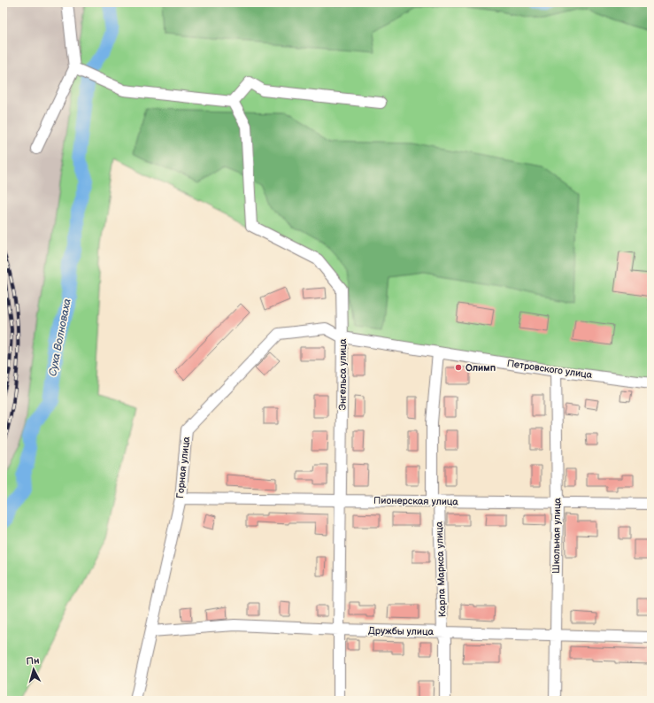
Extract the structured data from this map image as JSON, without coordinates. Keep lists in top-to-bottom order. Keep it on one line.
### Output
{"streets":{"street":["Петровского улица","Энгельса улица","Горная улица","Пионерская улица","Школьная улица","Карла Маркса улица","Дружбы улица"]},"crossings":[["Петровского улица","Энгельса улица"],["Петровского улица","Горная улица"],["Петровского улица","Школьная улица"],["Петровского улица","Карла Маркса улица"],["Энгельса улица","Горная улица"],["Энгельса улица","Пионерская улица"],["Энгельса улица","Дружбы улица"],["Горная улица","Пионерская улица"],["Горная улица","Дружбы улица"],["Пионерская улица","Школьная улица"],["Пионерская улица","Карла Маркса улица"],["Школьная улица","Дружбы улица"],["Карла Маркса улица","Дружбы улица"]],"water":["Суха Волноваха"],"places":["Олимп"],"north":"top"}
